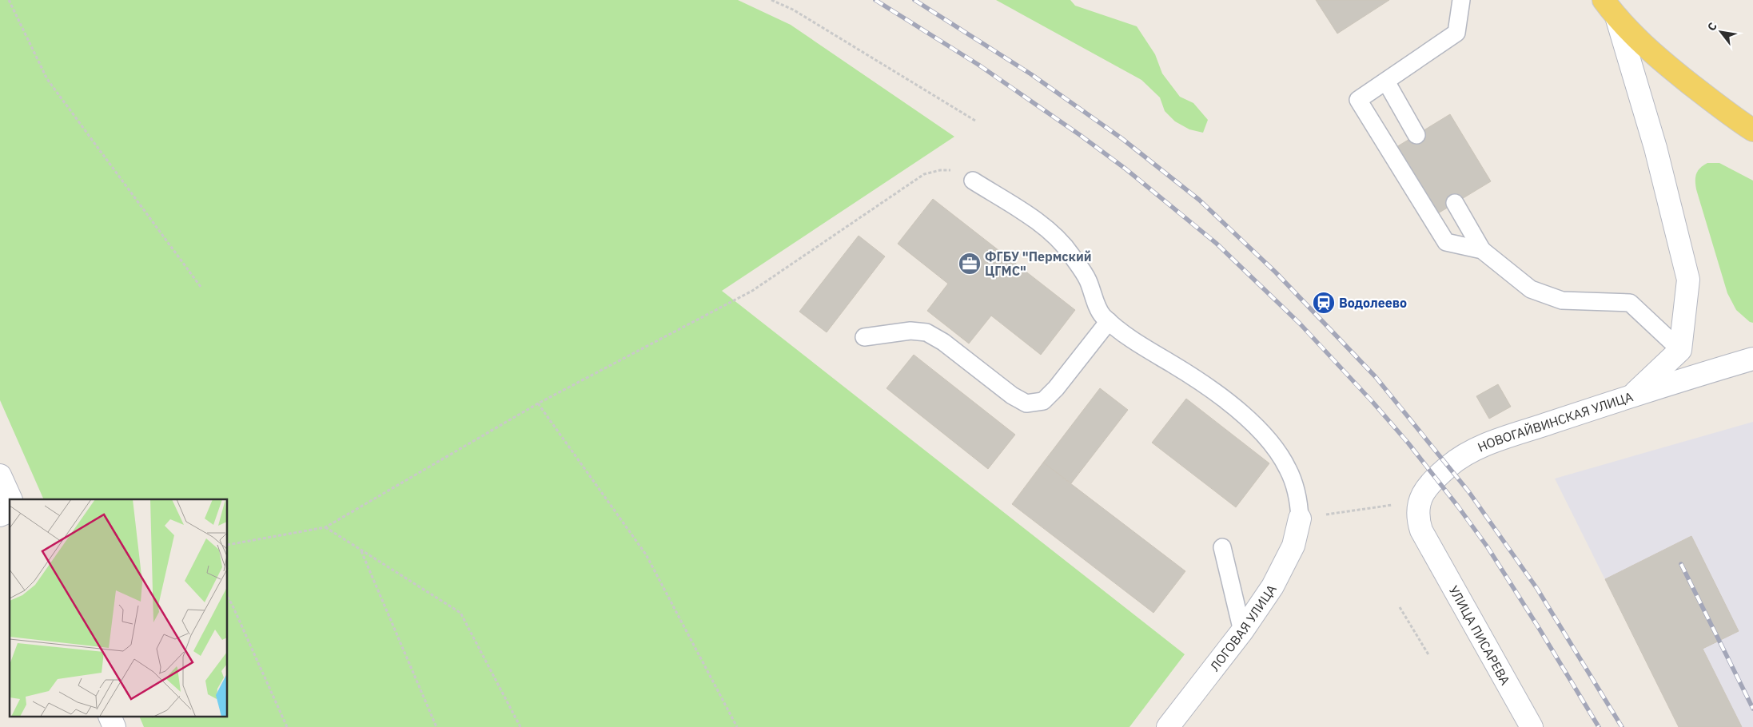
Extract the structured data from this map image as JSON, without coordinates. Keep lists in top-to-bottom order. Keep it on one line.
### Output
{"streets":{"street":["НОВОГАЙВИНСКАЯ УЛИЦА","ЛОГОВАЯ УЛИЦА","УЛИЦА ПИСАРЕВА"]},"crossings":[["НОВОГАЙВИНСКАЯ УЛИЦА","УЛИЦА ПИСАРЕВА"]],"places":{"office":["ФГБУ \"Пермский ЦГМС\""],"station":["Водолеево"]},"north":"top left"}
